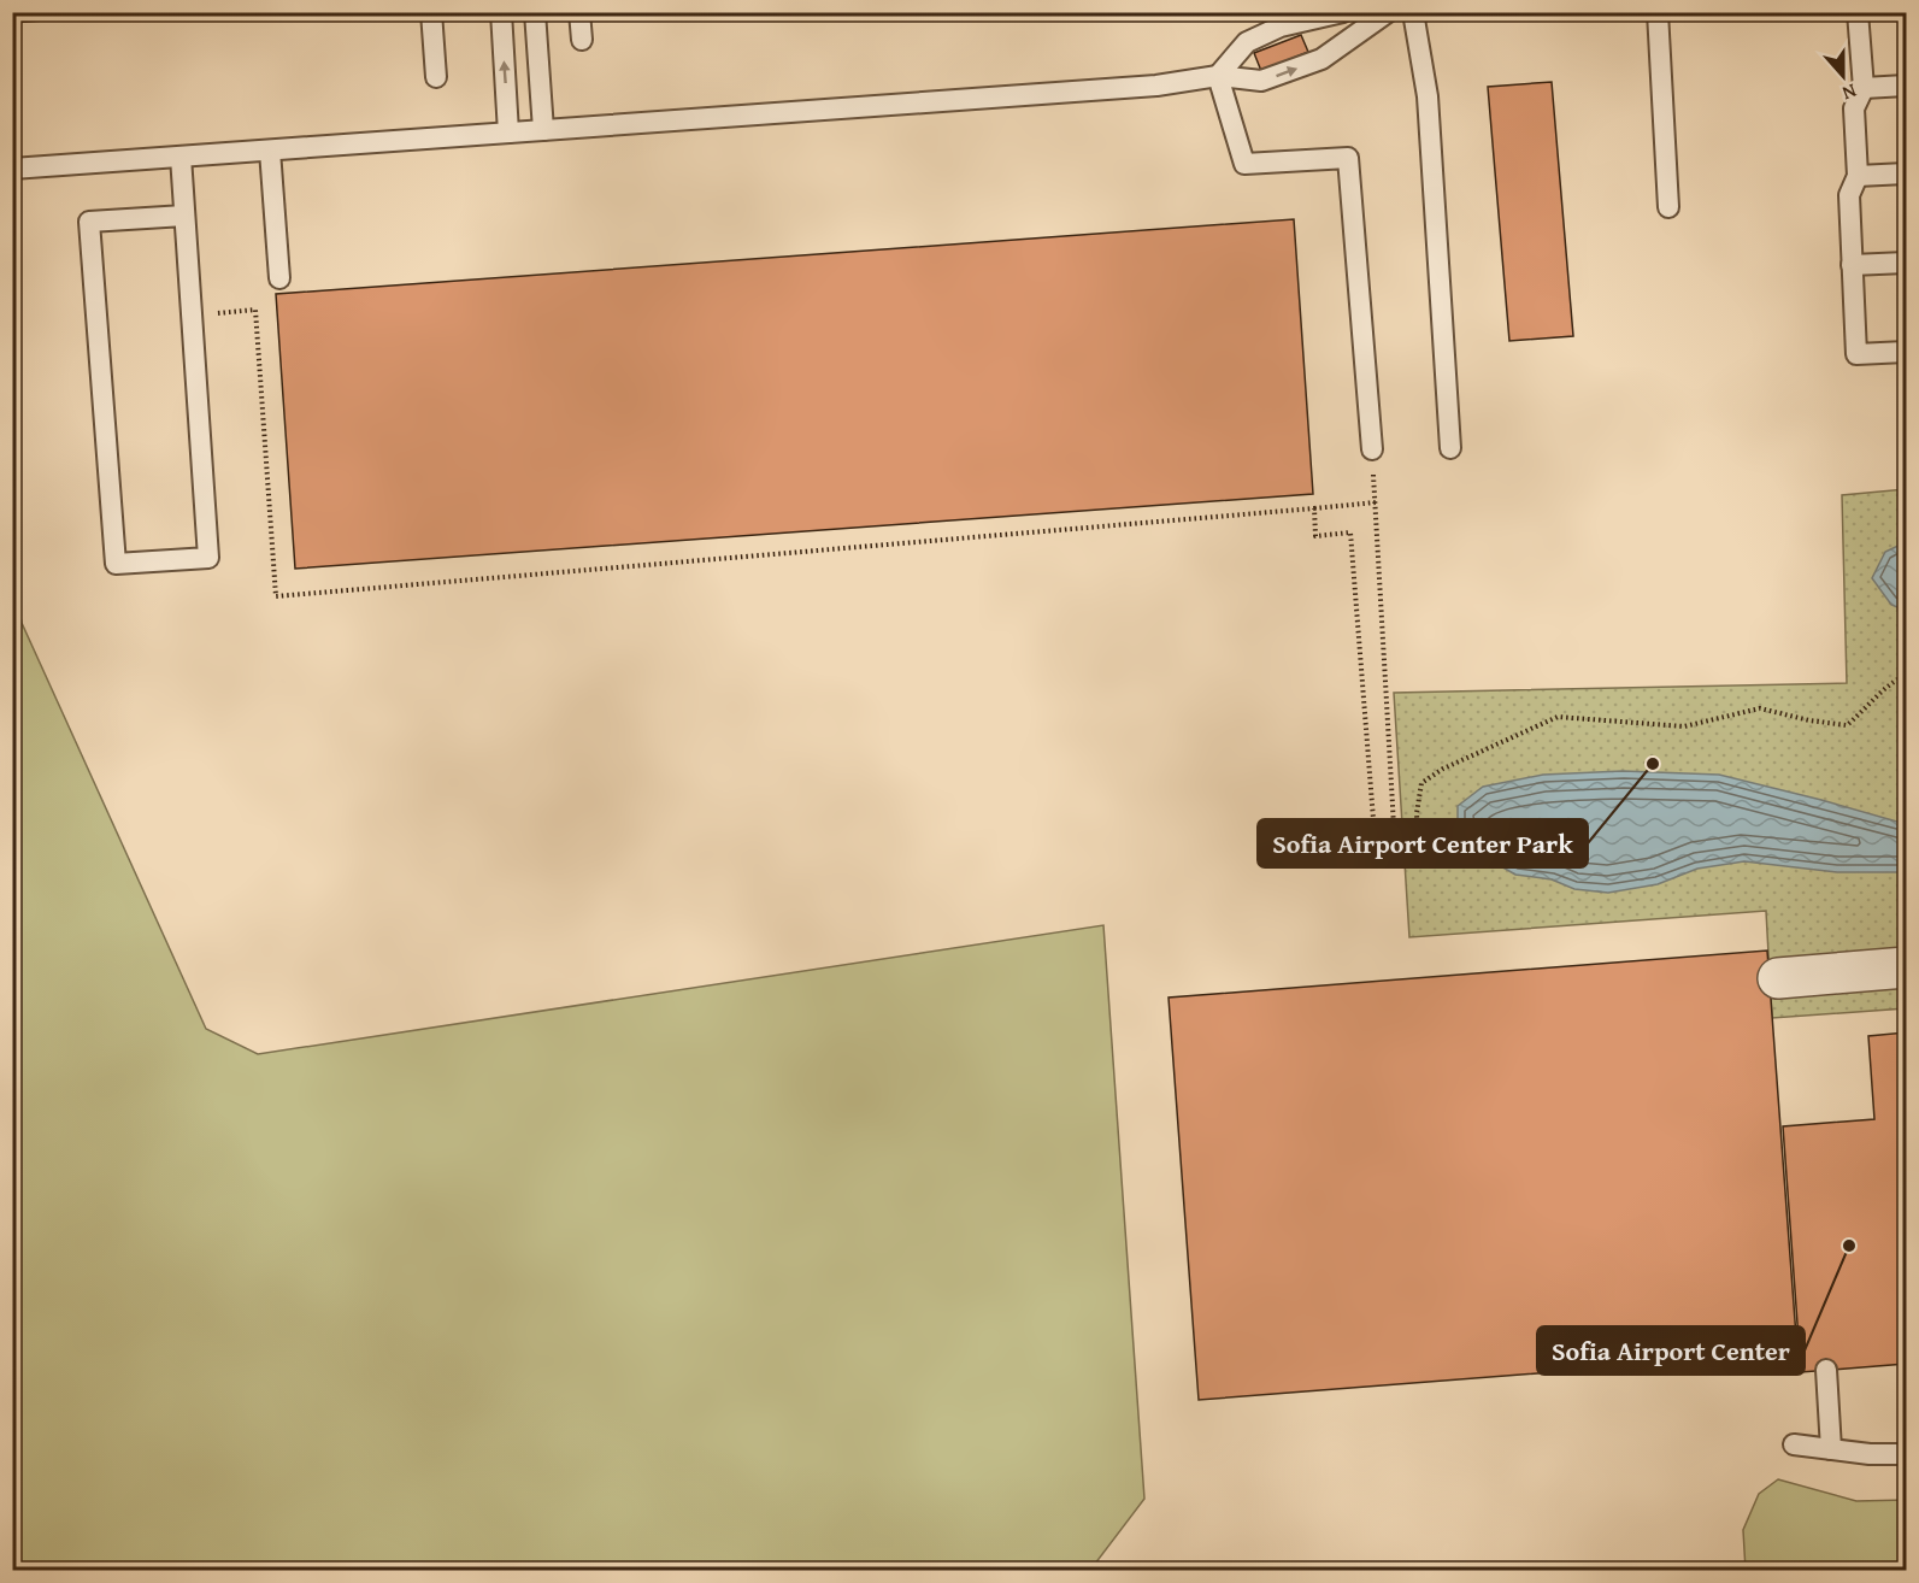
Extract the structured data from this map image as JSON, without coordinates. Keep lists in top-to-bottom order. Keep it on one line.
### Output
{"places":["Sofia Airport Center Park","Sofia Airport Center"],"north":"bottom"}
